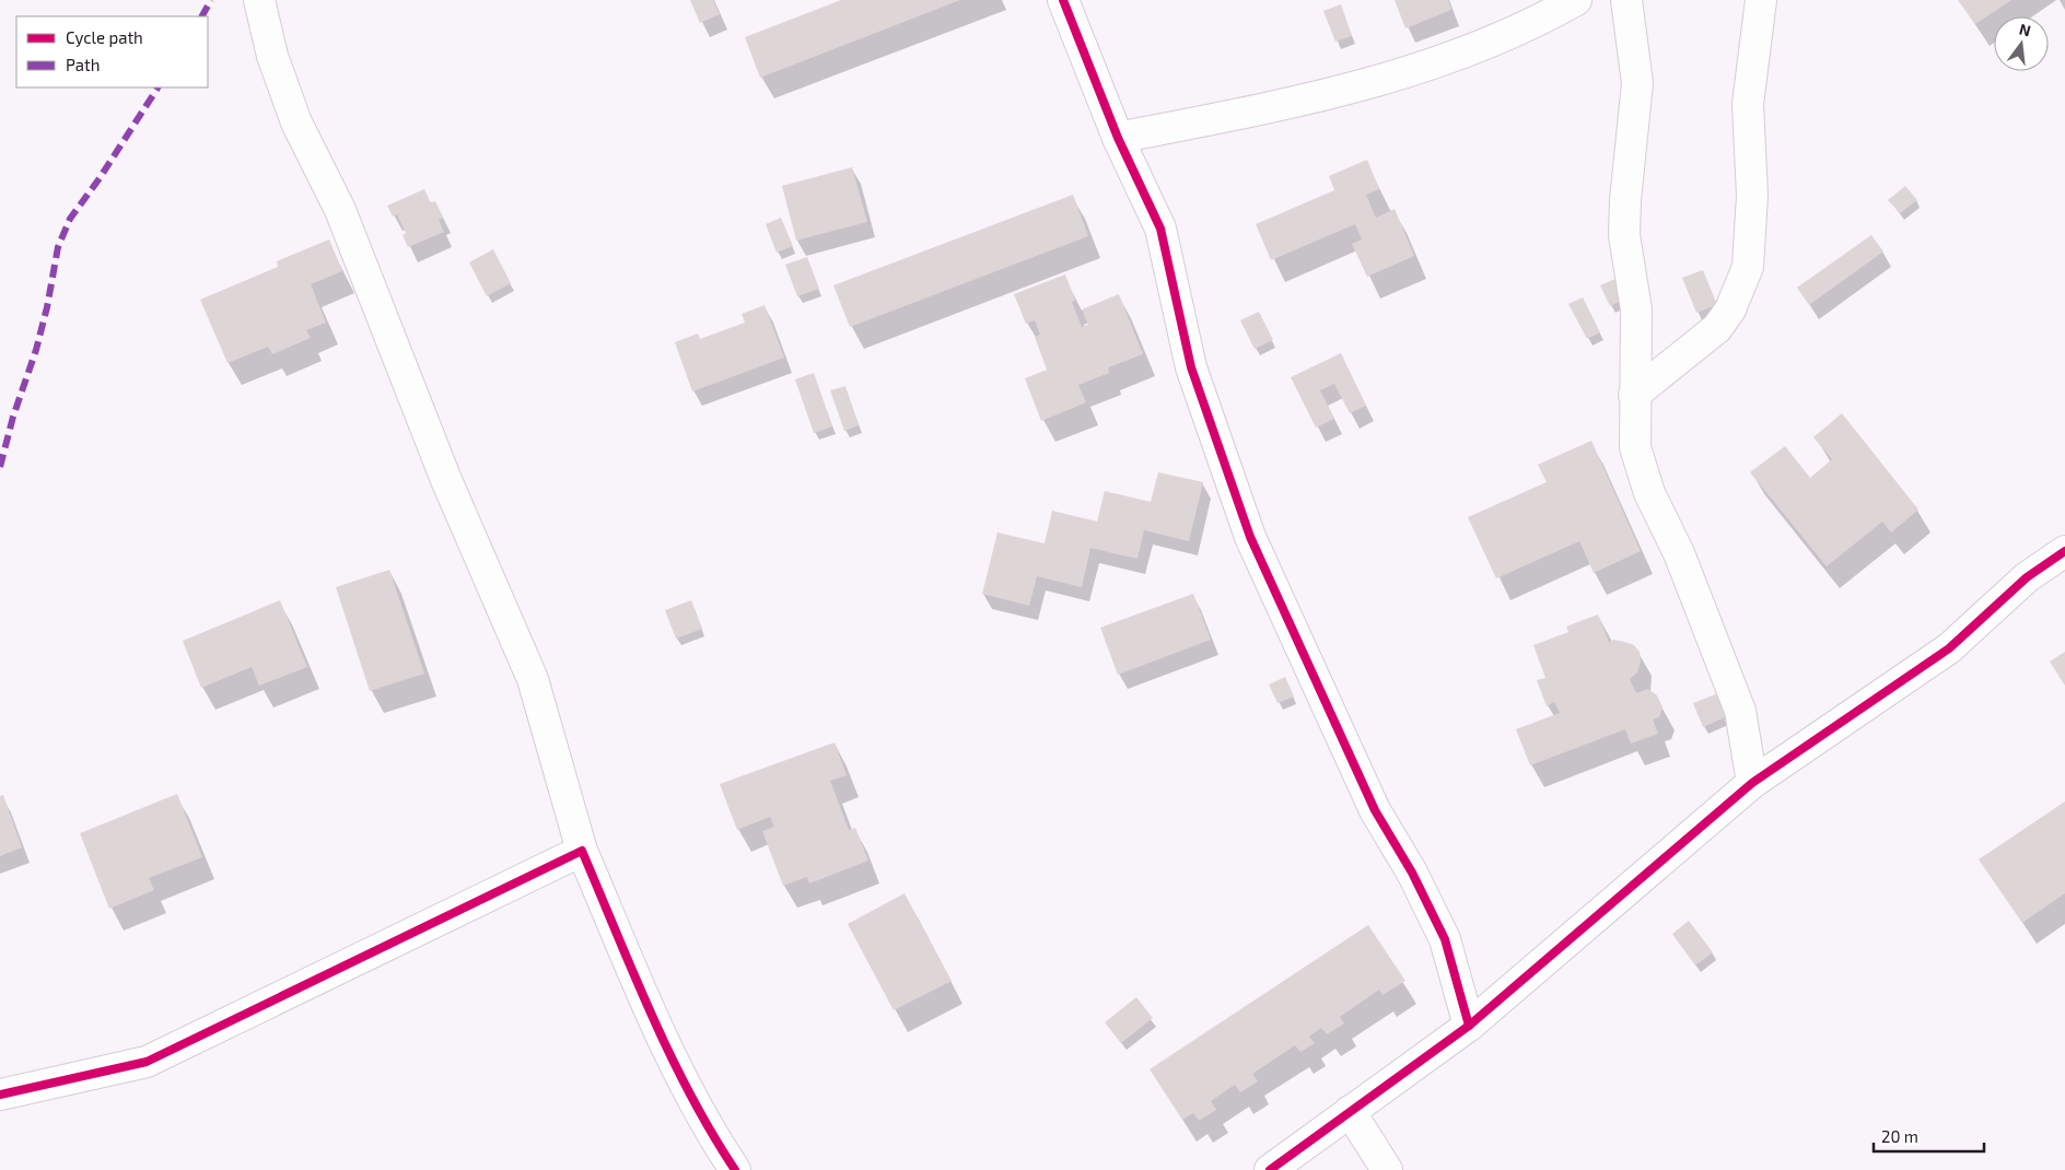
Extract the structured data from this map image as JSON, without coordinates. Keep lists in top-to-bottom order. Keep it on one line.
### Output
{"legend":["Cycle path","Path"],"scale_bar":"20 m","north":"top"}
